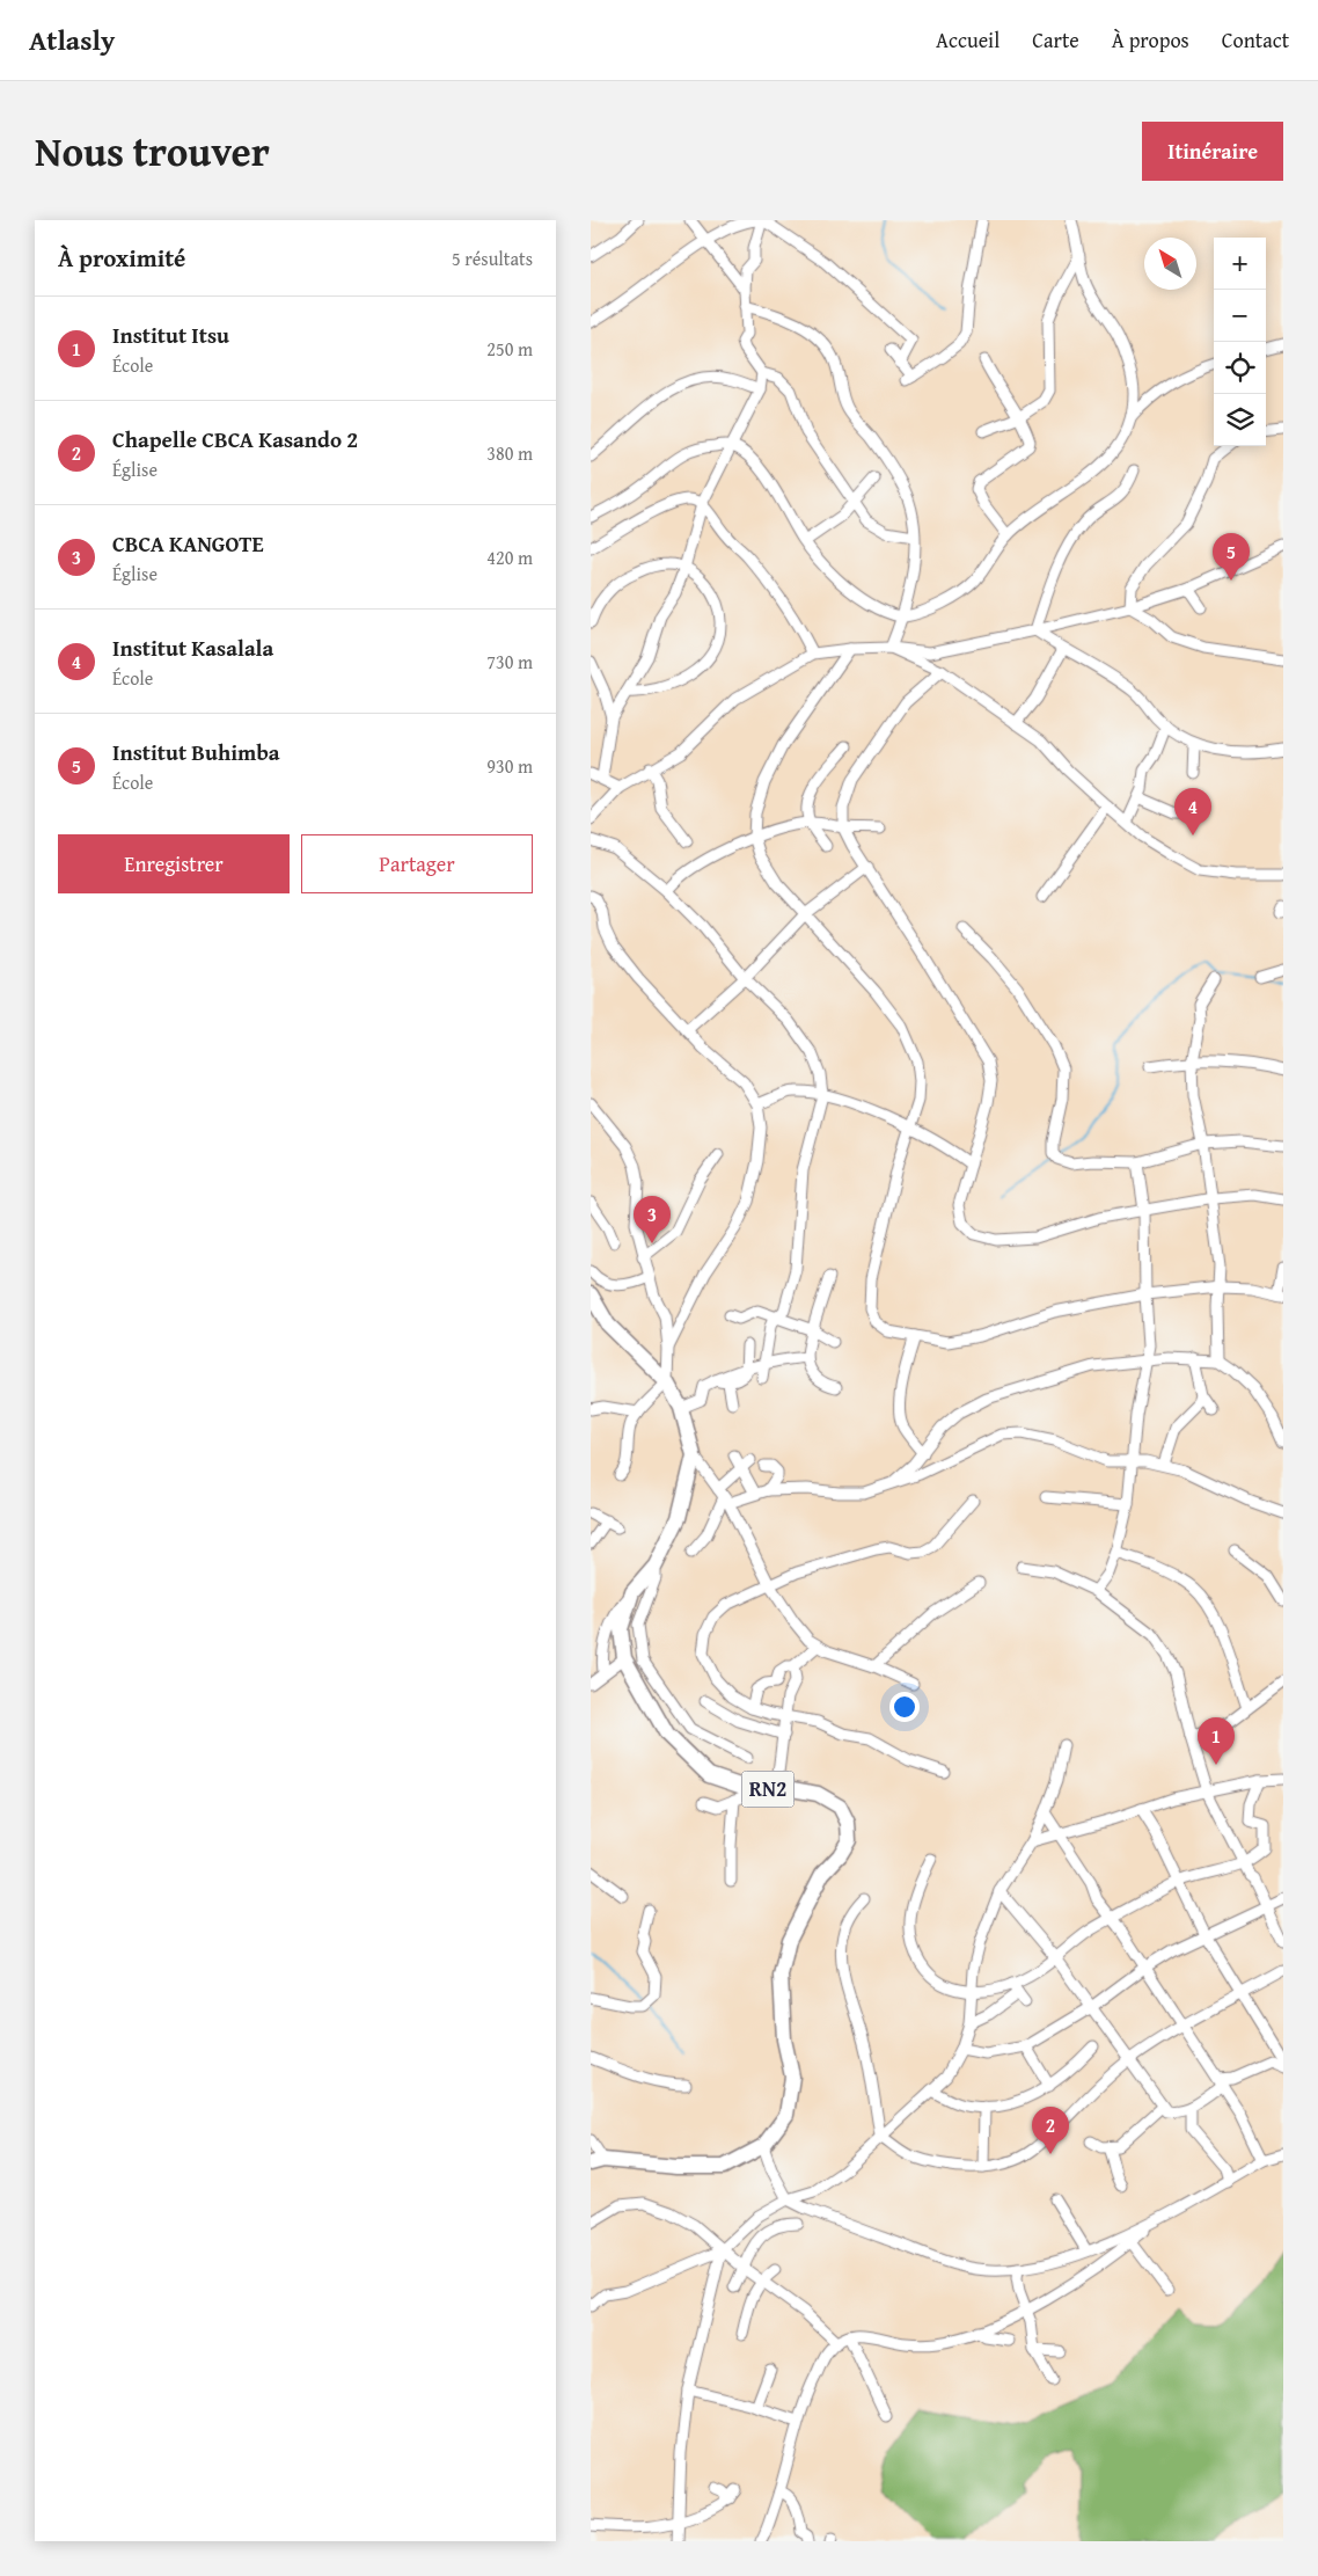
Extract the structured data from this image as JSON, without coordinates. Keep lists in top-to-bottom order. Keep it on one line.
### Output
{"streets":{"highway":["RN2"]},"north":"top left","page":{"header":"Atlasly","nav":["Accueil","Carte","À propos","Contact"],"title":"Nous trouver","buttons":["Itinéraire",["Enregistrer","Partager"]],"heading":["À proximité","5 résultats"],"map_buttons":["+","−"],"list":[{"mark":"1","name":"Institut Itsu","note":"École","value":"250 m"},{"mark":"2","name":"Chapelle CBCA Kasando 2","note":"Église","value":"380 m"},{"mark":"3","name":"CBCA KANGOTE","note":"Église","value":"420 m"},{"mark":"4","name":"Institut Kasalala","note":"École","value":"730 m"},{"mark":"5","name":"Institut Buhimba","note":"École","value":"930 m"}],"pins":["5","4","3","1","2"]}}
